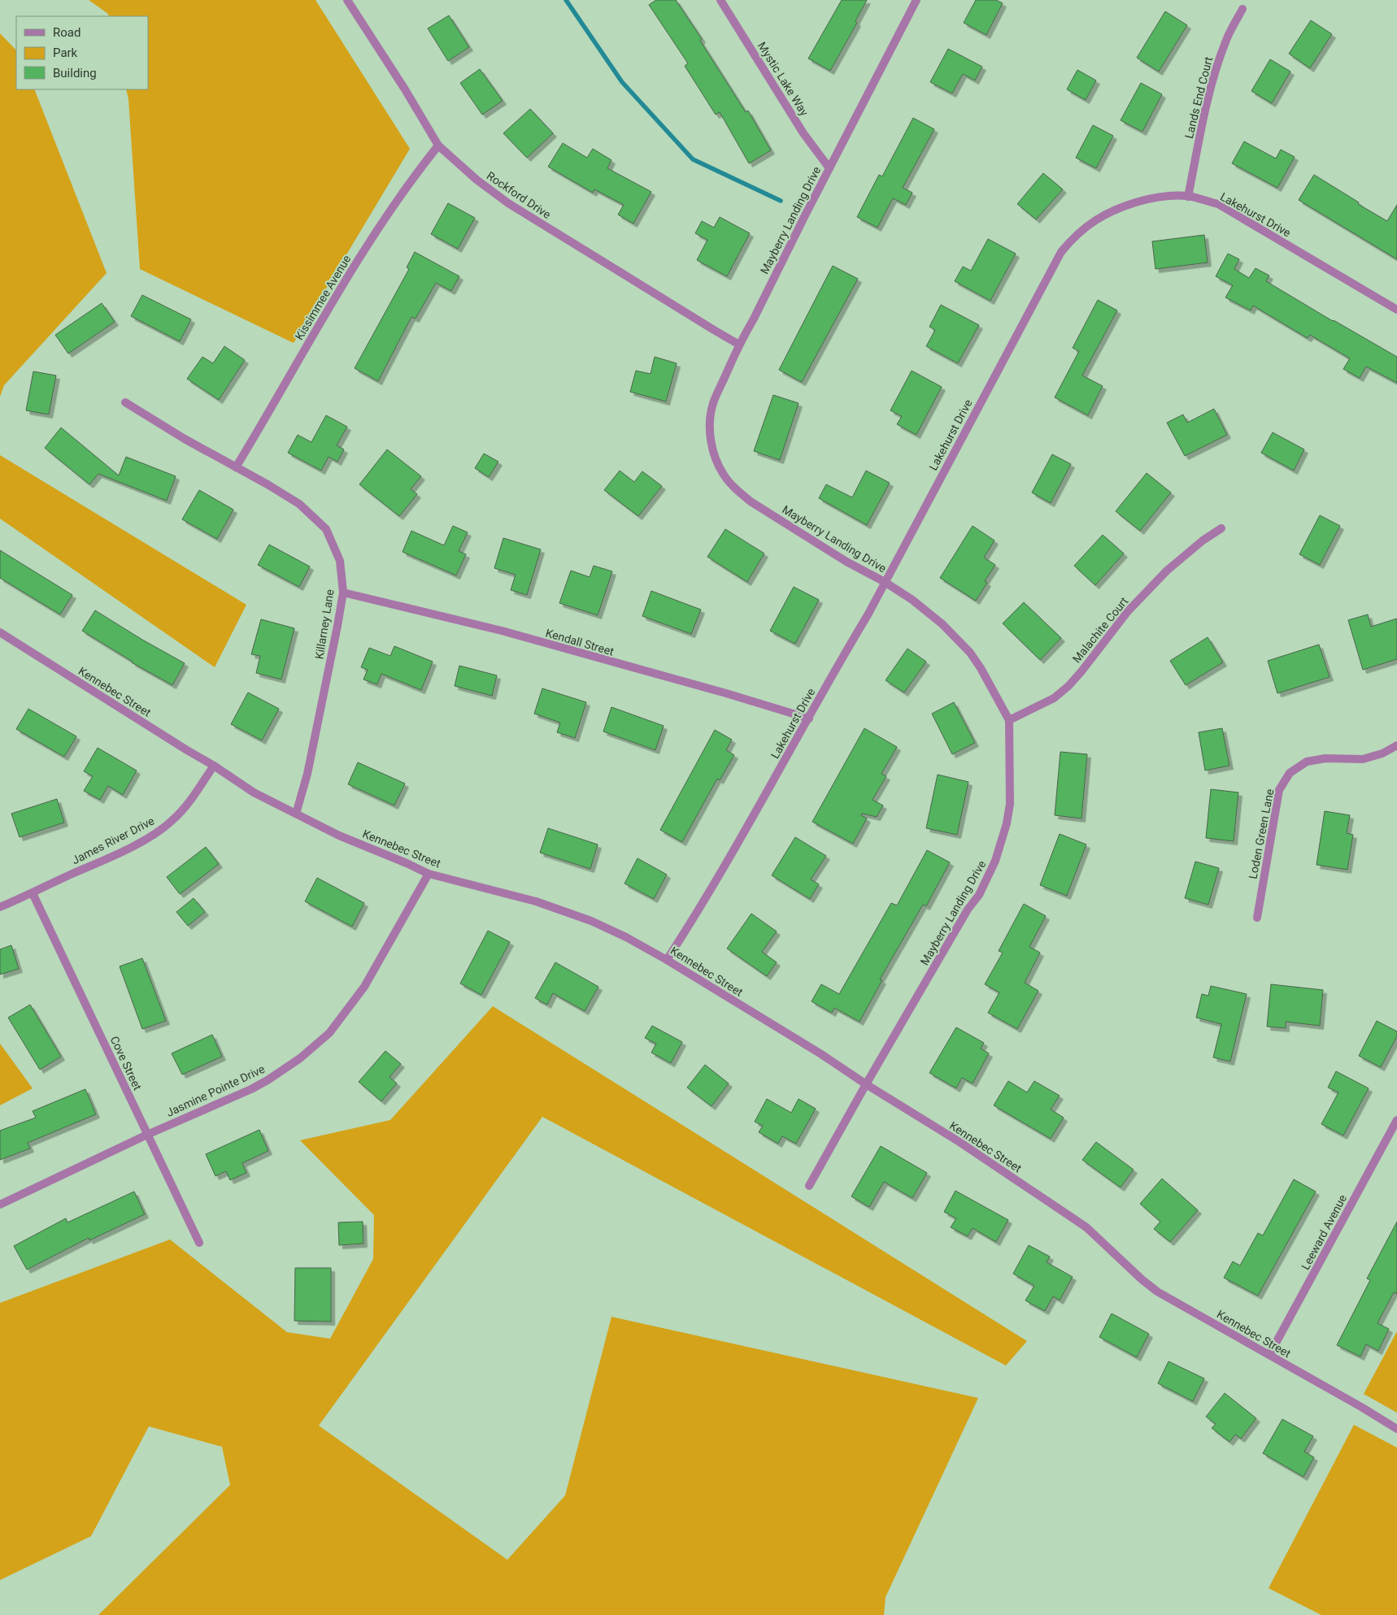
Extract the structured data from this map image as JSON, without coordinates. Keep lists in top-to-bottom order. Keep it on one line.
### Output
{"streets":{"street":["Mystic Lake Way","Lands End Court","Rockford Drive","Lakehurst Drive","Mayberry Landing Drive","Kissimmee Avenue","Killarney Lane","Malachite Court","Kendall Street","Kennebec Street","Loden Green Lane","James River Drive","Cove Street","Jasmine Pointe Drive","Leeward Avenue"]},"crossings":[["Mystic Lake Way","Mayberry Landing Drive"],["Lands End Court","Lakehurst Drive"],["Rockford Drive","Mayberry Landing Drive"],["Rockford Drive","Kissimmee Avenue"],["Lakehurst Drive","Mayberry Landing Drive"],["Lakehurst Drive","Kendall Street"],["Lakehurst Drive","Kennebec Street"],["Mayberry Landing Drive","Malachite Court"],["Mayberry Landing Drive","Kennebec Street"],["Kissimmee Avenue","Killarney Lane"],["Killarney Lane","Kendall Street"],["Killarney Lane","Kennebec Street"],["Kennebec Street","James River Drive"],["Kennebec Street","Jasmine Pointe Drive"],["Kennebec Street","Leeward Avenue"],["James River Drive","Cove Street"],["Cove Street","Jasmine Pointe Drive"]],"legend":["Road","Park","Building"]}
